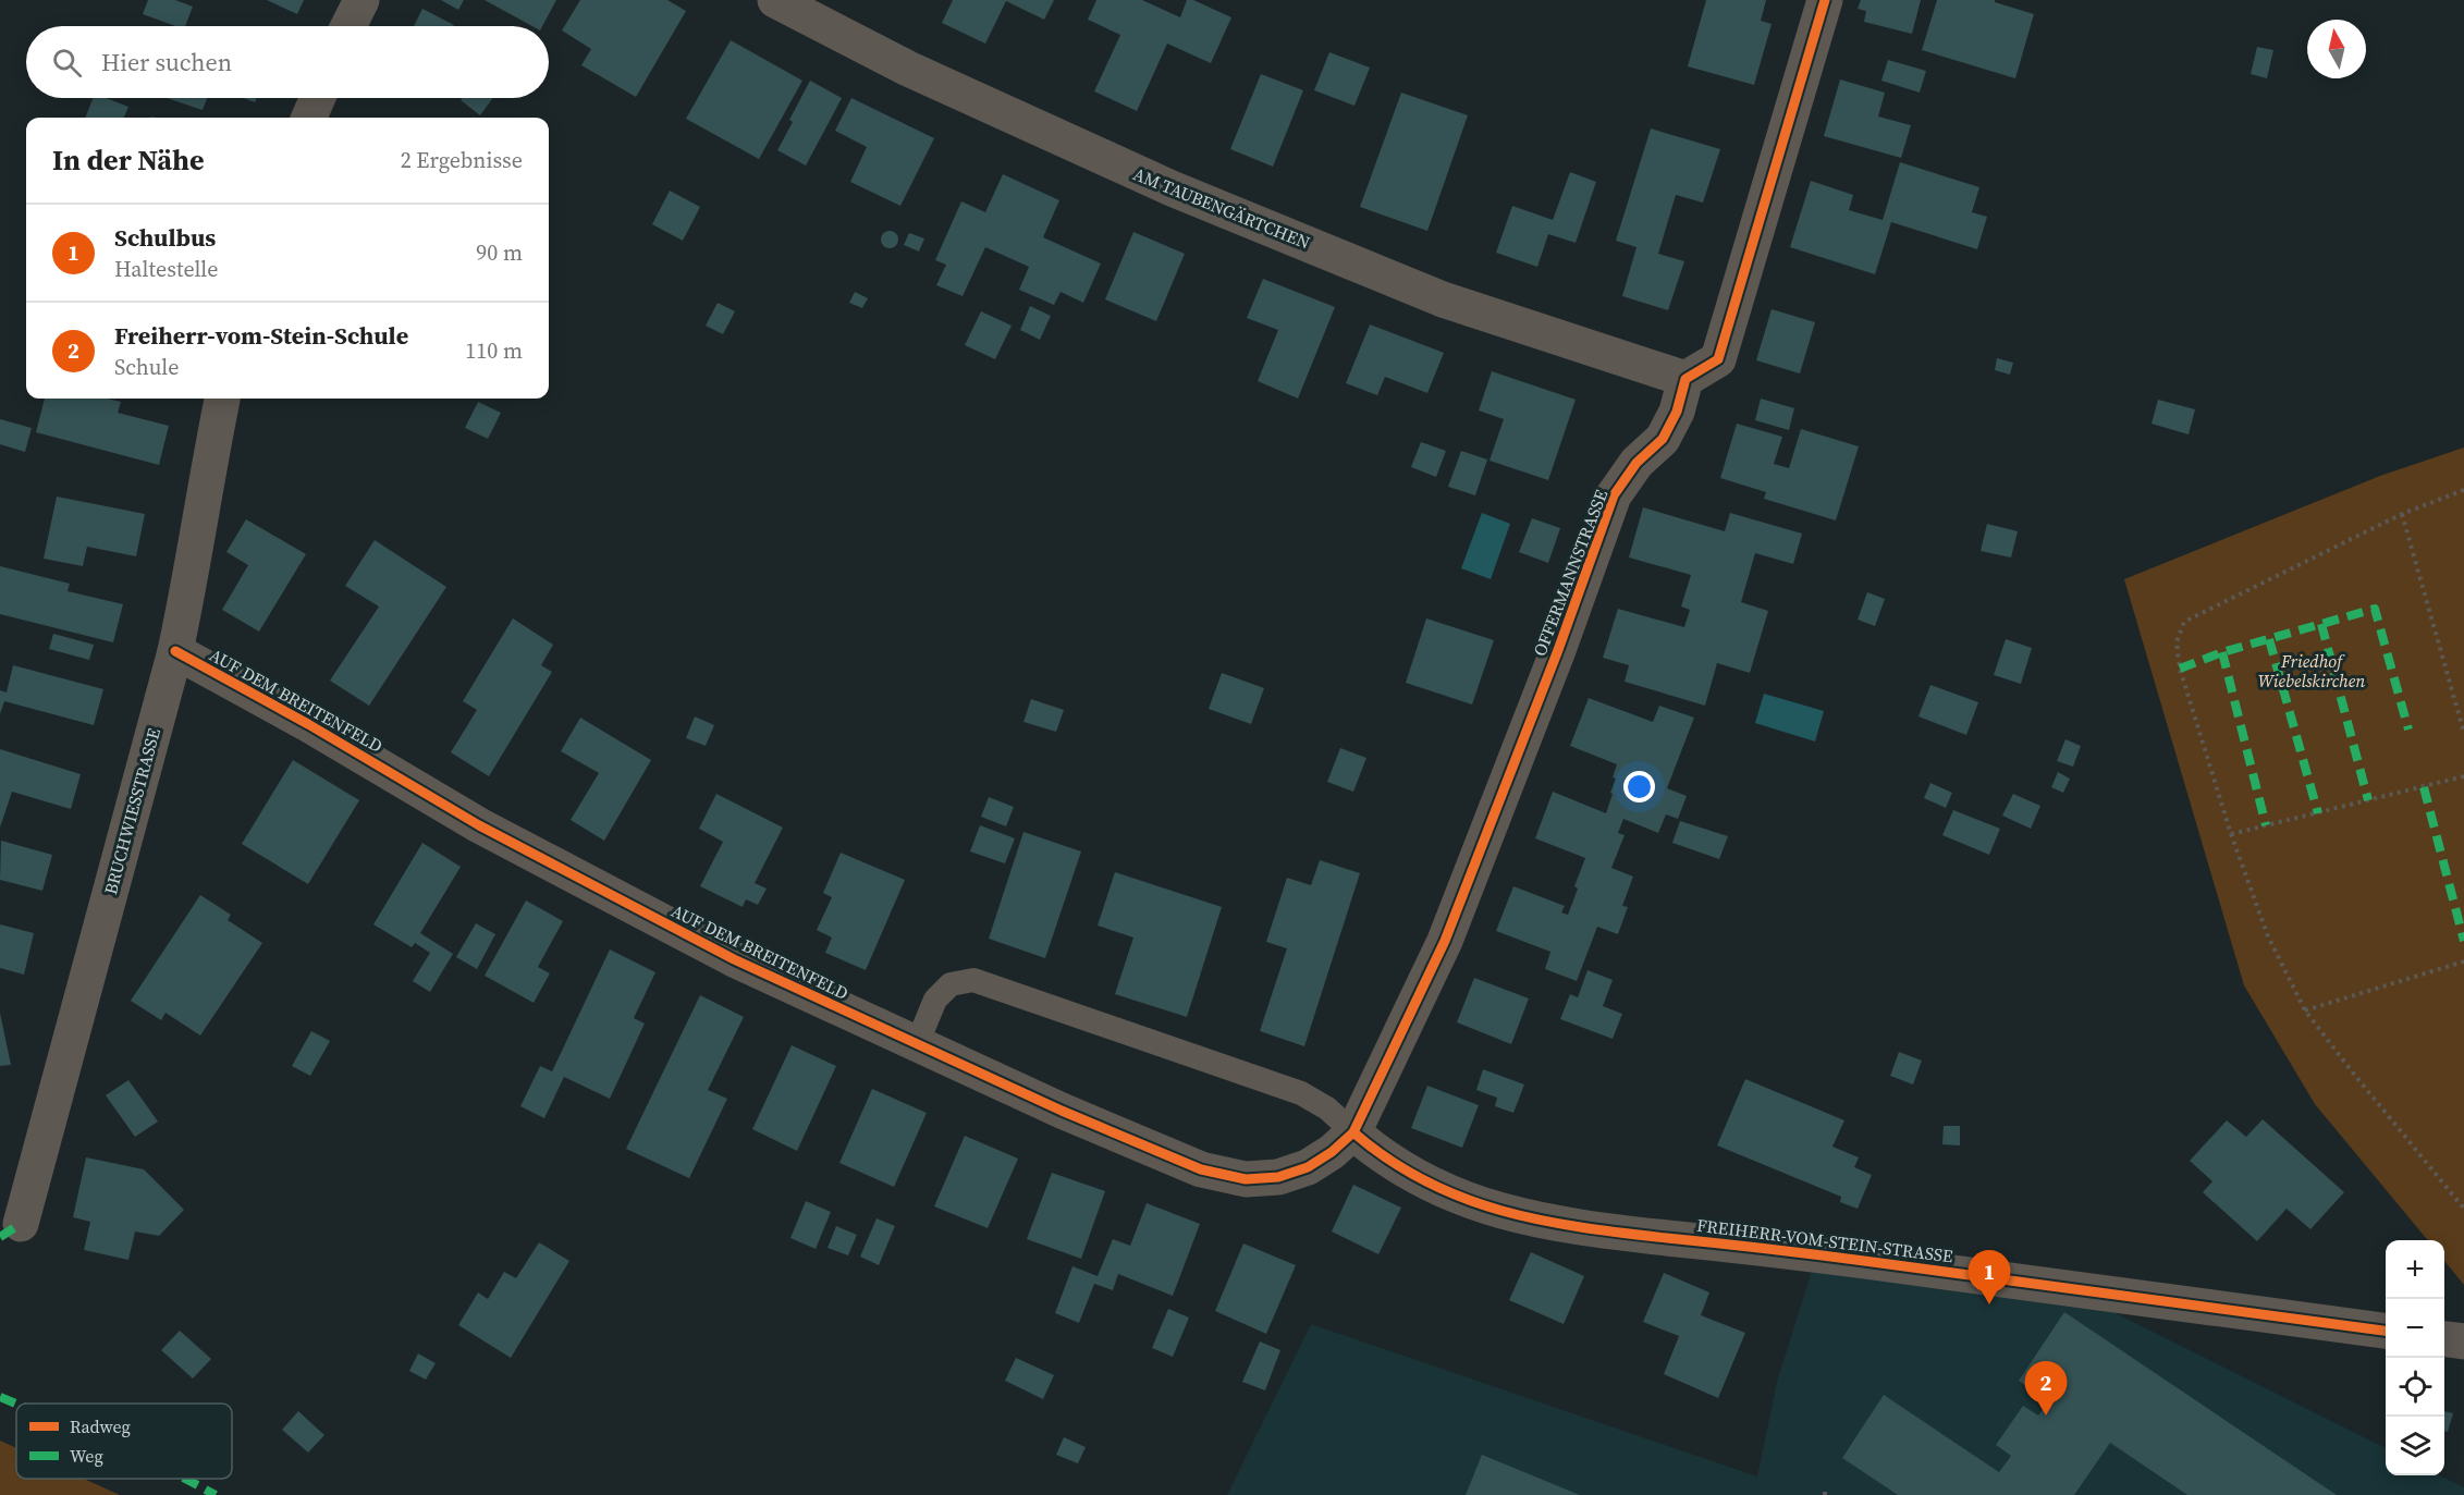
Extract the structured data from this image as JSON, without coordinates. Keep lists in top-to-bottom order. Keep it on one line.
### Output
{"streets":{"street":["AM TAUBENGÄRTCHEN","OFFERMANNSTRASSE","AUF DEM BREITENFELD","BRUCHWIESSTRASSE","FREIHERR-VOM-STEIN-STRASSE"]},"crossings":[["AM TAUBENGÄRTCHEN","OFFERMANNSTRASSE"],["OFFERMANNSTRASSE","AUF DEM BREITENFELD"],["OFFERMANNSTRASSE","FREIHERR-VOM-STEIN-STRASSE"],["AUF DEM BREITENFELD","BRUCHWIESSTRASSE"],["AUF DEM BREITENFELD","FREIHERR-VOM-STEIN-STRASSE"]],"parks":["Friedhof Wiebelskirchen"],"legend":["Radweg","Weg"],"north":"top","page":{"search":"Hier suchen","heading":["In der Nähe","2 Ergebnisse"],"list":[{"mark":"1","name":"Schulbus","note":"Haltestelle","value":"90 m"},{"mark":"2","name":"Freiherr-vom-Stein-Schule","note":"Schule","value":"110 m"}],"map_buttons":["+","−"],"pins":["1","2"]}}
